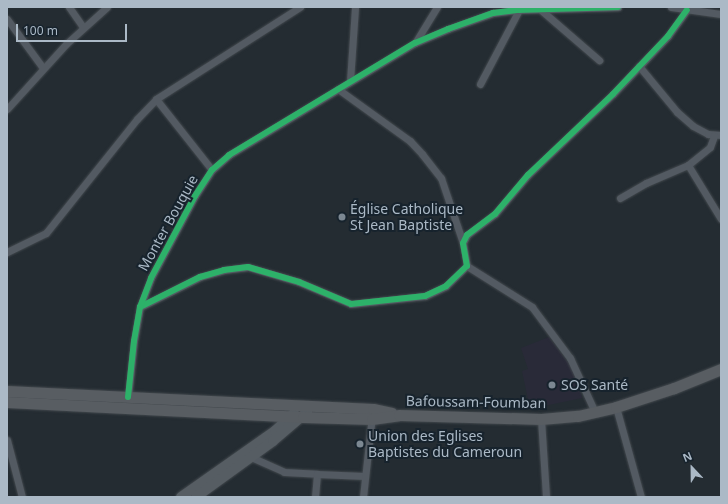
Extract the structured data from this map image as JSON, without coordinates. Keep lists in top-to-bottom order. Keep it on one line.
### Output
{"streets":{"highway":["Bafoussam-Foumban"],"street":["Monter Bouquie"]},"places":["Église Catholique St Jean Baptiste","SOS Santé","Union des Eglises Baptistes du Cameroun"],"scale_bar":"100 m","north":"top"}
